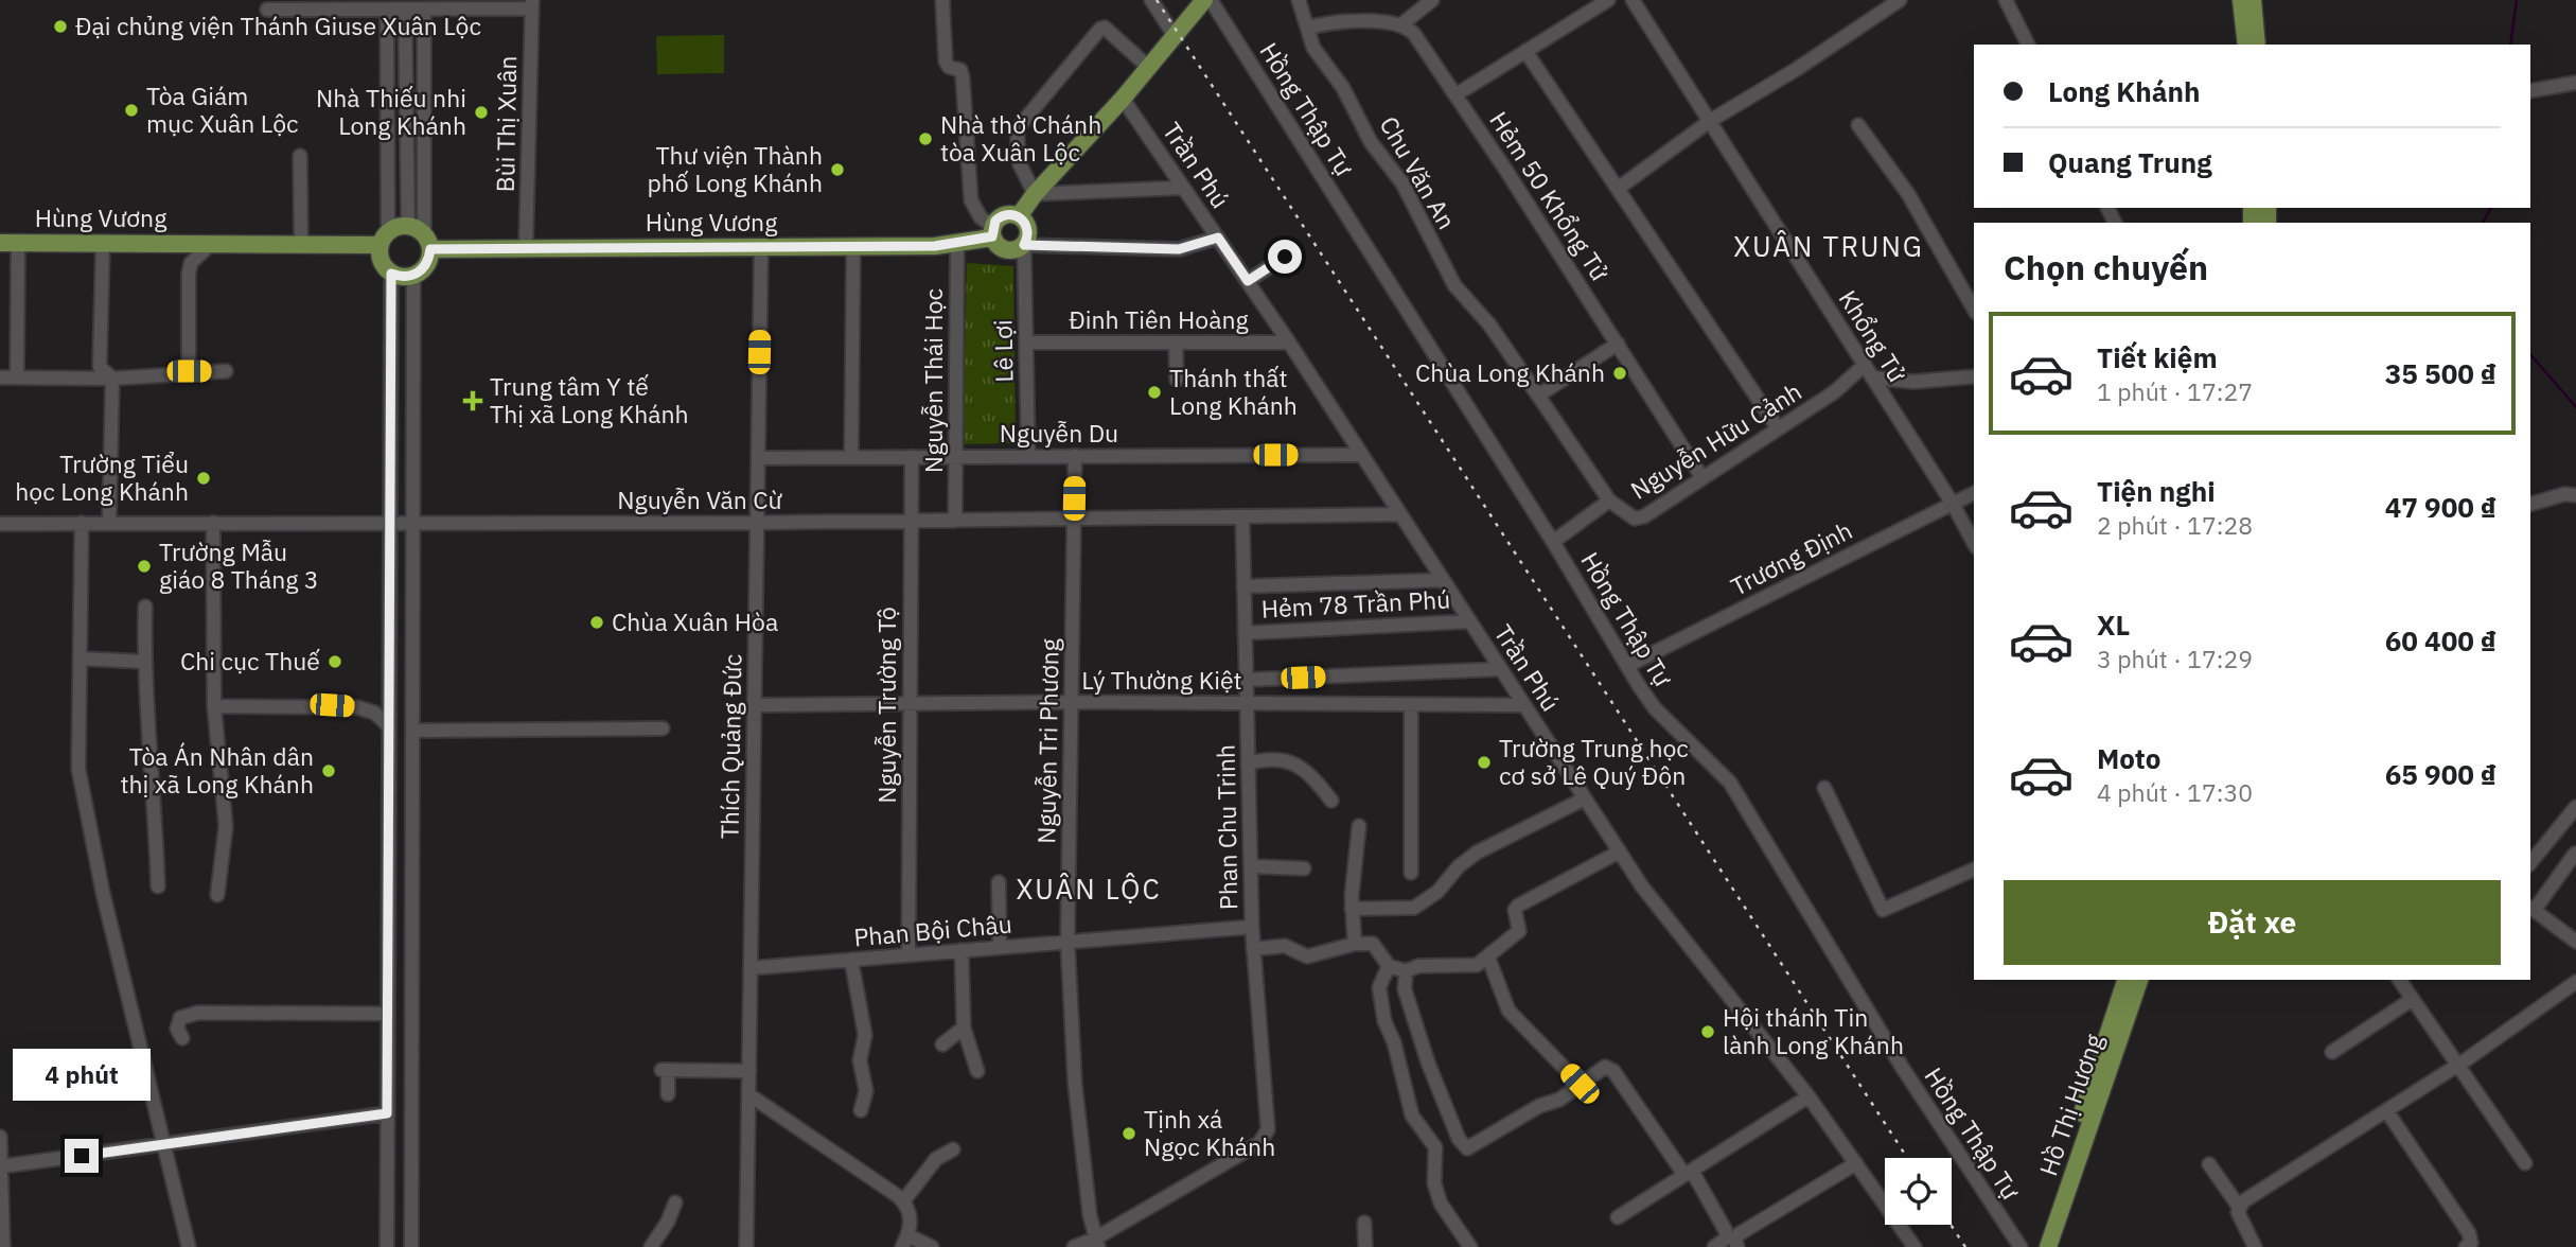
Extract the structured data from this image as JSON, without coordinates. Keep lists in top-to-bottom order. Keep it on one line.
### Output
{"streets":{"main road":["Hùng Vương","Hồ Thị Hương"],"street":["Hồng Thập Tự","Bùi Thị Xuân","Trần Phú","Chu Văn An","Hẻm 50 Khổng Tử","Đinh Tiên Hoàng","Khổng Tử","Lê Lợi","Nguyễn Thái Học","Nguyễn Du","Nguyễn Hữu Cảnh","Nguyễn Văn Cừ","Trương Định","Hẻm 78 Trần Phú","Lý Thường Kiệt","Nguyễn Trường Tộ","Nguyễn Tri Phương","Thích Quảng Đức","Phan Chu Trinh","Phan Bội Châu"]},"crossings":[["Hồng Thập Tự","Nguyễn Hữu Cảnh"],["Hồng Thập Tự","Trương Định"],["Bùi Thị Xuân","Hùng Vương"],["Trần Phú","Đinh Tiên Hoàng"],["Trần Phú","Nguyễn Du"],["Trần Phú","Nguyễn Văn Cừ"],["Trần Phú","Hẻm 78 Trần Phú"],["Trần Phú","Lý Thường Kiệt"],["Chu Văn An","Nguyễn Hữu Cảnh"],["Hẻm 50 Khổng Tử","Nguyễn Hữu Cảnh"],["Hùng Vương","Lê Lợi"],["Hùng Vương","Nguyễn Thái Học"],["Hùng Vương","Thích Quảng Đức"],["Đinh Tiên Hoàng","Lê Lợi"],["Khổng Tử","Nguyễn Hữu Cảnh"],["Khổng Tử","Trương Định"],["Lê Lợi","Nguyễn Du"],["Nguyễn Thái Học","Nguyễn Du"],["Nguyễn Thái Học","Nguyễn Văn Cừ"],["Nguyễn Du","Nguyễn Trường Tộ"],["Nguyễn Du","Nguyễn Tri Phương"],["Nguyễn Du","Thích Quảng Đức"],["Nguyễn Văn Cừ","Nguyễn Trường Tộ"],["Nguyễn Văn Cừ","Nguyễn Tri Phương"],["Nguyễn Văn Cừ","Thích Quảng Đức"],["Nguyễn Văn Cừ","Phan Chu Trinh"],["Hẻm 78 Trần Phú","Phan Chu Trinh"],["Lý Thường Kiệt","Nguyễn Trường Tộ"],["Lý Thường Kiệt","Nguyễn Tri Phương"],["Lý Thường Kiệt","Thích Quảng Đức"],["Lý Thường Kiệt","Phan Chu Trinh"],["Nguyễn Trường Tộ","Phan Bội Châu"],["Nguyễn Tri Phương","Phan Chu Trinh"],["Nguyễn Tri Phương","Phan Bội Châu"],["Thích Quảng Đức","Phan Bội Châu"],["Phan Chu Trinh","Phan Bội Châu"]],"districts":["XUÂN TRUNG","XUÂN LỘC"],"places":{"other":["Đại chủng viện Thánh Giuse Xuân Lộc","Tòa Giám mục Xuân Lộc","Nhà Thiếu nhi Long Khánh","Nhà thờ Chánh tòa Xuân Lộc","Thư viện Thành phố Long Khánh","Chùa Long Khánh","Thánh thất Long Khánh","Trường Tiểu học Long Khánh","Trường Mẫu giáo 8 Tháng 3","Chùa Xuân Hòa","Chi cục Thuế","Trường Trung học cơ sở Lê Quý Đôn","Tòa Án Nhân dân thị xã Long Khánh","Hội thánh Tin lành Long Khánh","Tịnh xá Ngọc Khánh"],"health":["Trung tâm Y tế Thị xã Long Khánh"]},"page":{"banner":["Long Khánh","Quang Trung"],"heading":"Chọn chuyến","list":[{"name":"Tiết kiệm","note":"1 phút · 17:27","value":"35 500 ₫"},{"name":"Tiện nghi","note":"2 phút · 17:28","value":"47 900 ₫"},{"name":"XL","note":"3 phút · 17:29","value":"60 400 ₫"},{"name":"Moto","note":"4 phút · 17:30","value":"65 900 ₫"}],"buttons":"Đặt xe","bubble":"4 phút"}}
